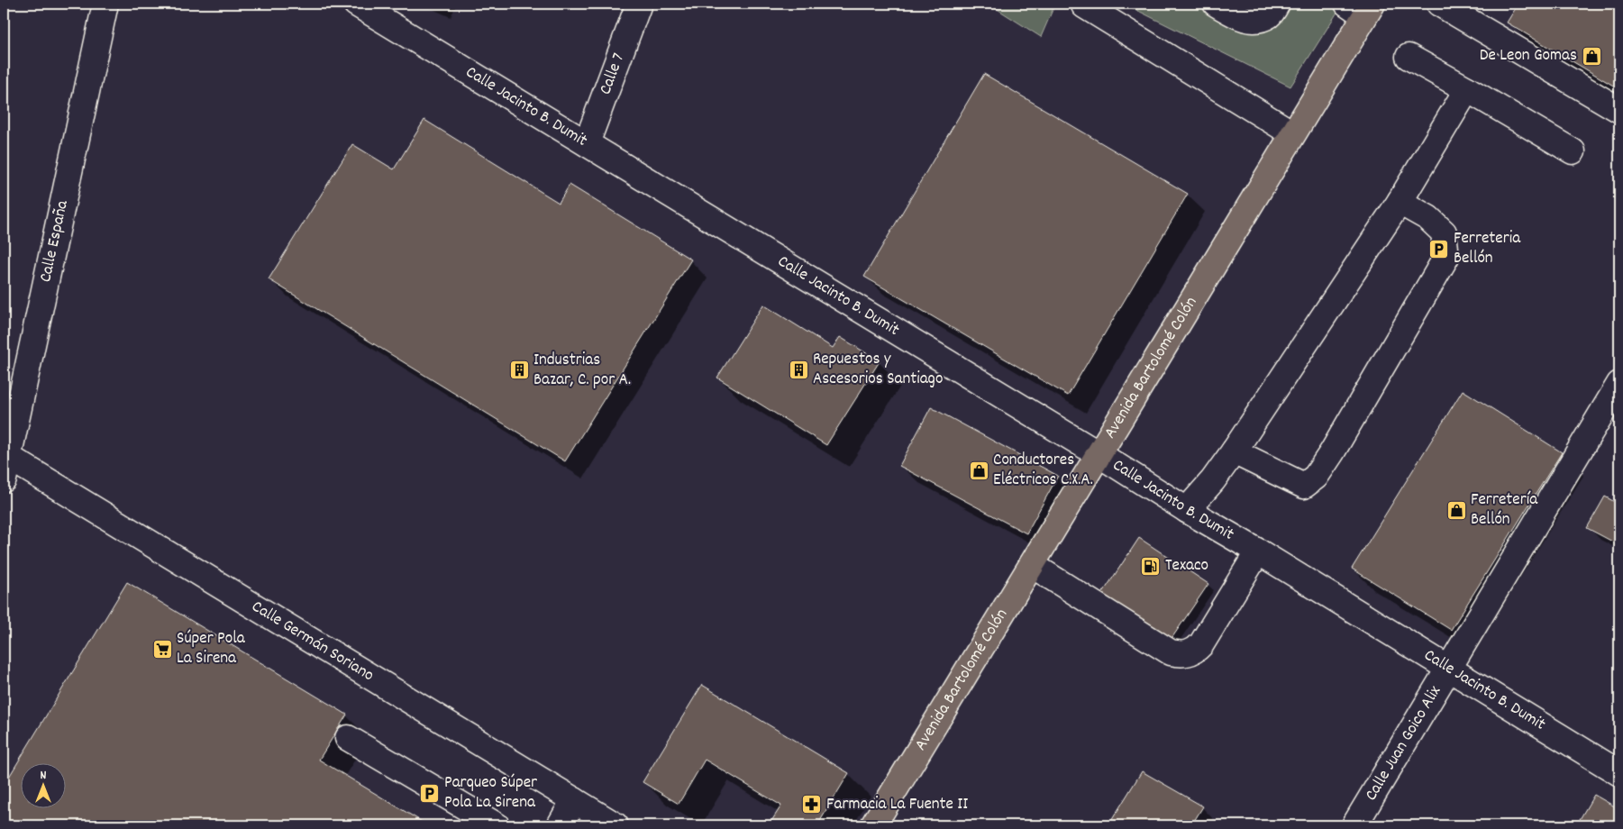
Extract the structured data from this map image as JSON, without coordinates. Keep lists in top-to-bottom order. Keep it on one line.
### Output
{"streets":{"main road":["Avenida Bartolomé Colón"],"street":["Calle 7","Calle Jacinto B. Dumit","Calle España","Calle Germán Soriano","Calle Juan Goico Alix"]},"crossings":[["Calle 7","Calle Jacinto B. Dumit"],["Calle Jacinto B. Dumit","Avenida Bartolomé Colón"],["Calle Jacinto B. Dumit","Calle Juan Goico Alix"],["Calle España","Calle Germán Soriano"]],"places":{"shop":["De Leon Gomas","Conductores Eléctricos C.X.A.","Ferretería Bellón"],"parking":["Ferreteria Bellón","Parqueo Súper Pola La Sirena"],"building":["Repuestos y Ascesorios Santiago","Industrias Bazar, C. por A."],"fuel station":["Texaco"],"supermarket":["Súper Pola La Sirena"],"pharmacy":["Farmacia La Fuente II"]},"north":"top"}
